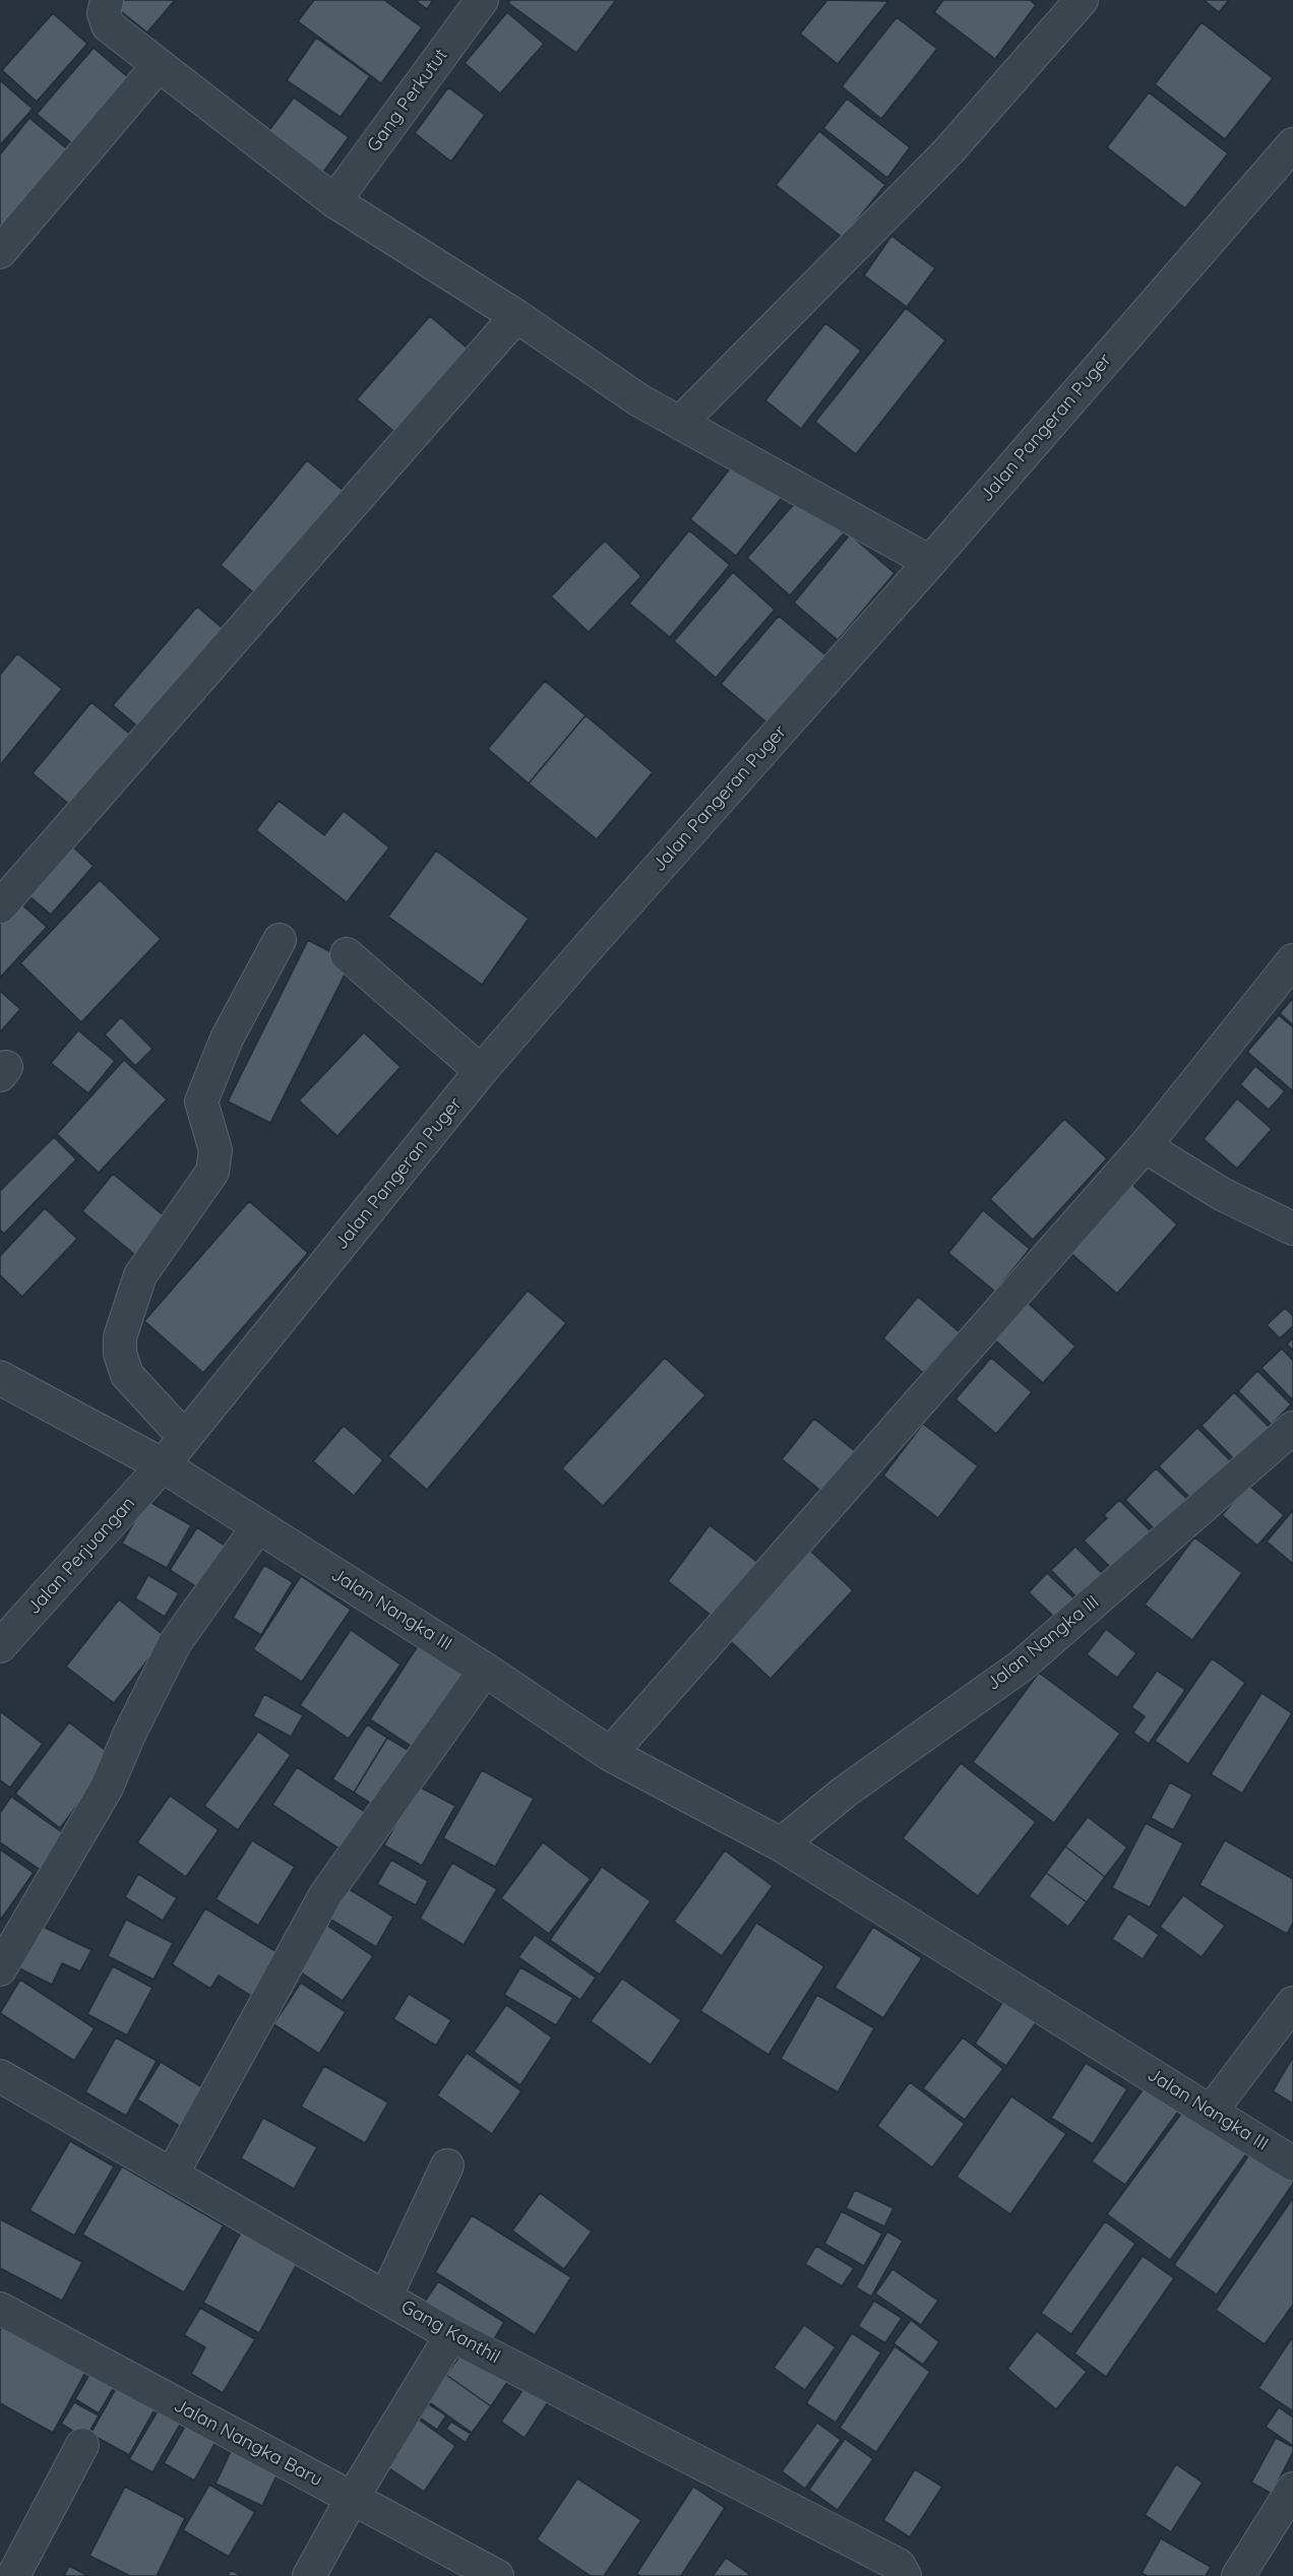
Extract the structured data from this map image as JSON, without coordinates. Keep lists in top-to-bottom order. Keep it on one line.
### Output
{"streets":{"street":["Gang Perkutut","Jalan Pangeran Puger","Jalan Perjuangan","Jalan Nangka III","Gang Kanthil","Jalan Nangka Baru"]},"crossings":[["Jalan Pangeran Puger","Jalan Perjuangan"],["Jalan Pangeran Puger","Jalan Nangka III"],["Jalan Perjuangan","Jalan Nangka III"]]}
